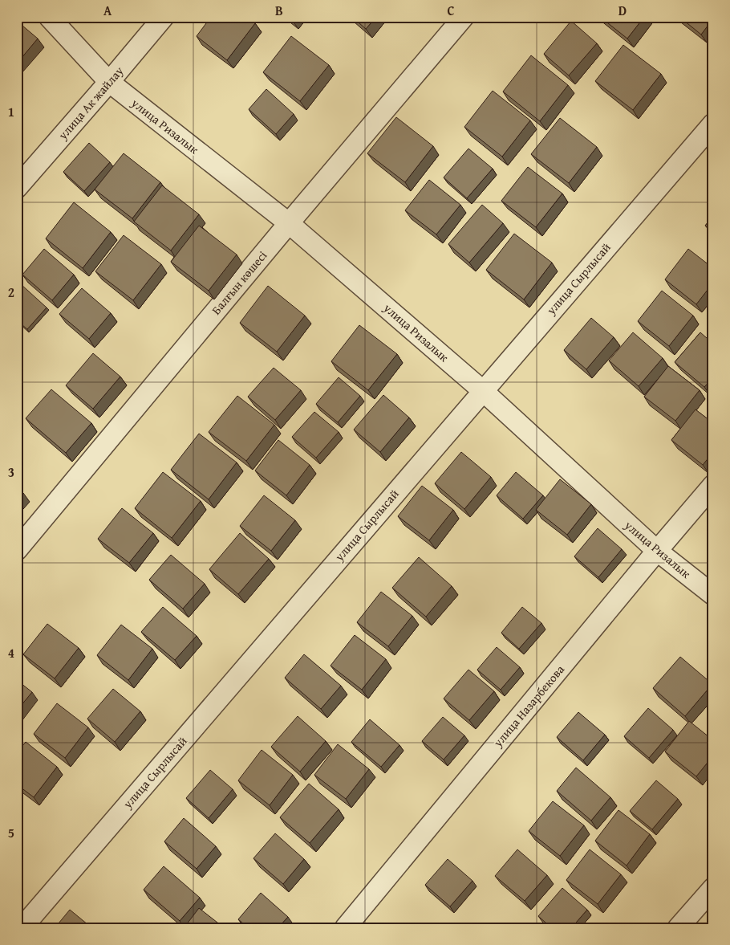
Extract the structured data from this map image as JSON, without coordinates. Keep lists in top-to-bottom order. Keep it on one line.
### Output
{"streets":{"street":["улица Ак жайлау","улица Ризалык","улица Сырлысай","Балғын көшесі","улица Назарбекова"]},"crossings":[["улица Ак жайлау","улица Ризалык"],["улица Ризалык","улица Сырлысай"],["улица Ризалык","Балғын көшесі"],["улица Ризалык","улица Назарбекова"]],"grid":{"columns":["A","B","C","D"],"rows":["1","2","3","4","5"]}}
